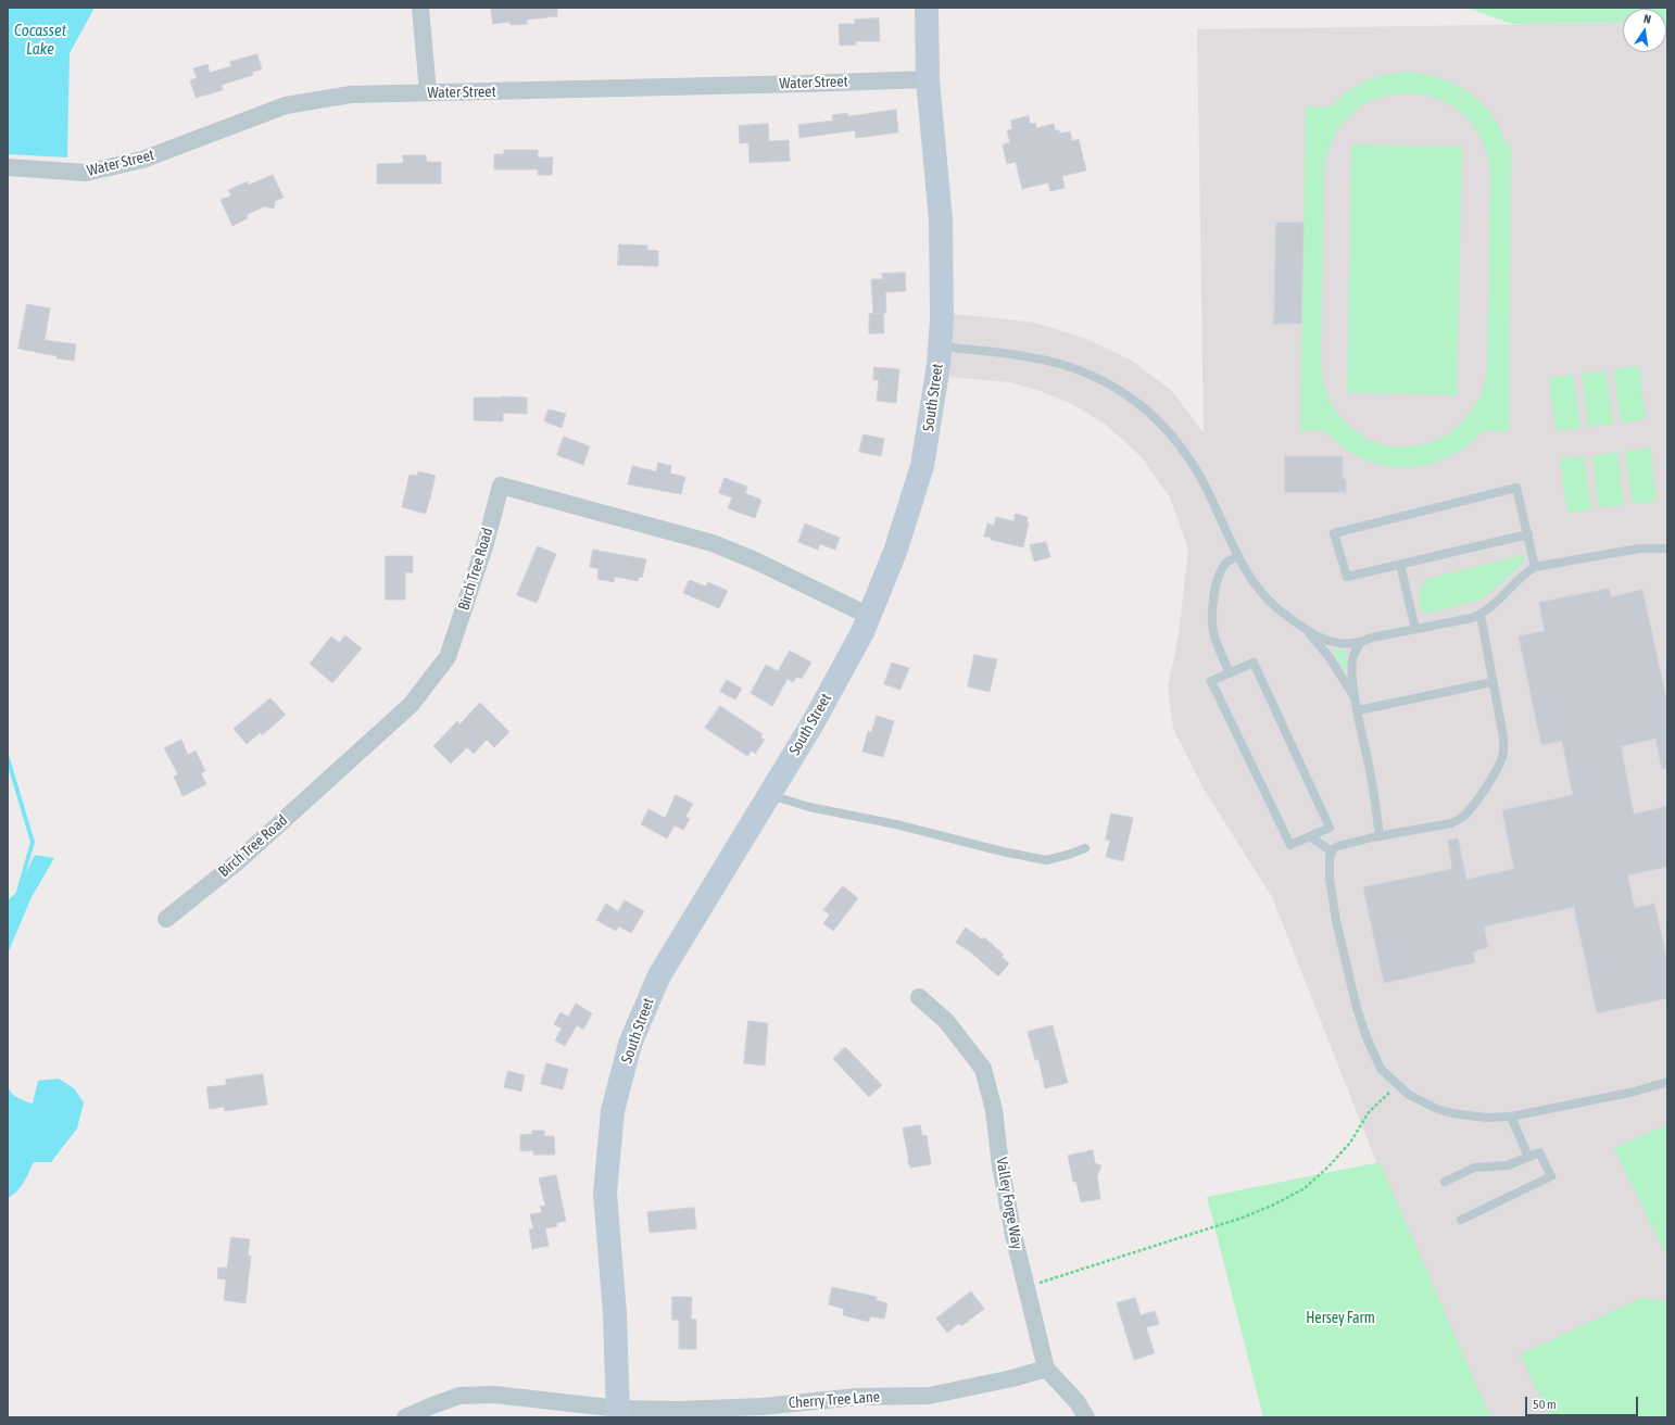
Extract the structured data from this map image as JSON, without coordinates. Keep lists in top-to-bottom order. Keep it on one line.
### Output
{"streets":{"main road":["South Street"],"street":["Water Street","Birch Tree Road","Valley Forge Way","Cherry Tree Lane"]},"crossings":[["Water Street","South Street"],["South Street","Birch Tree Road"],["South Street","Cherry Tree Lane"],["Valley Forge Way","Cherry Tree Lane"]],"water":["Cocasset Lake"],"parks":["Hersey Farm"],"scale_bar":"50 m","north":"top"}
